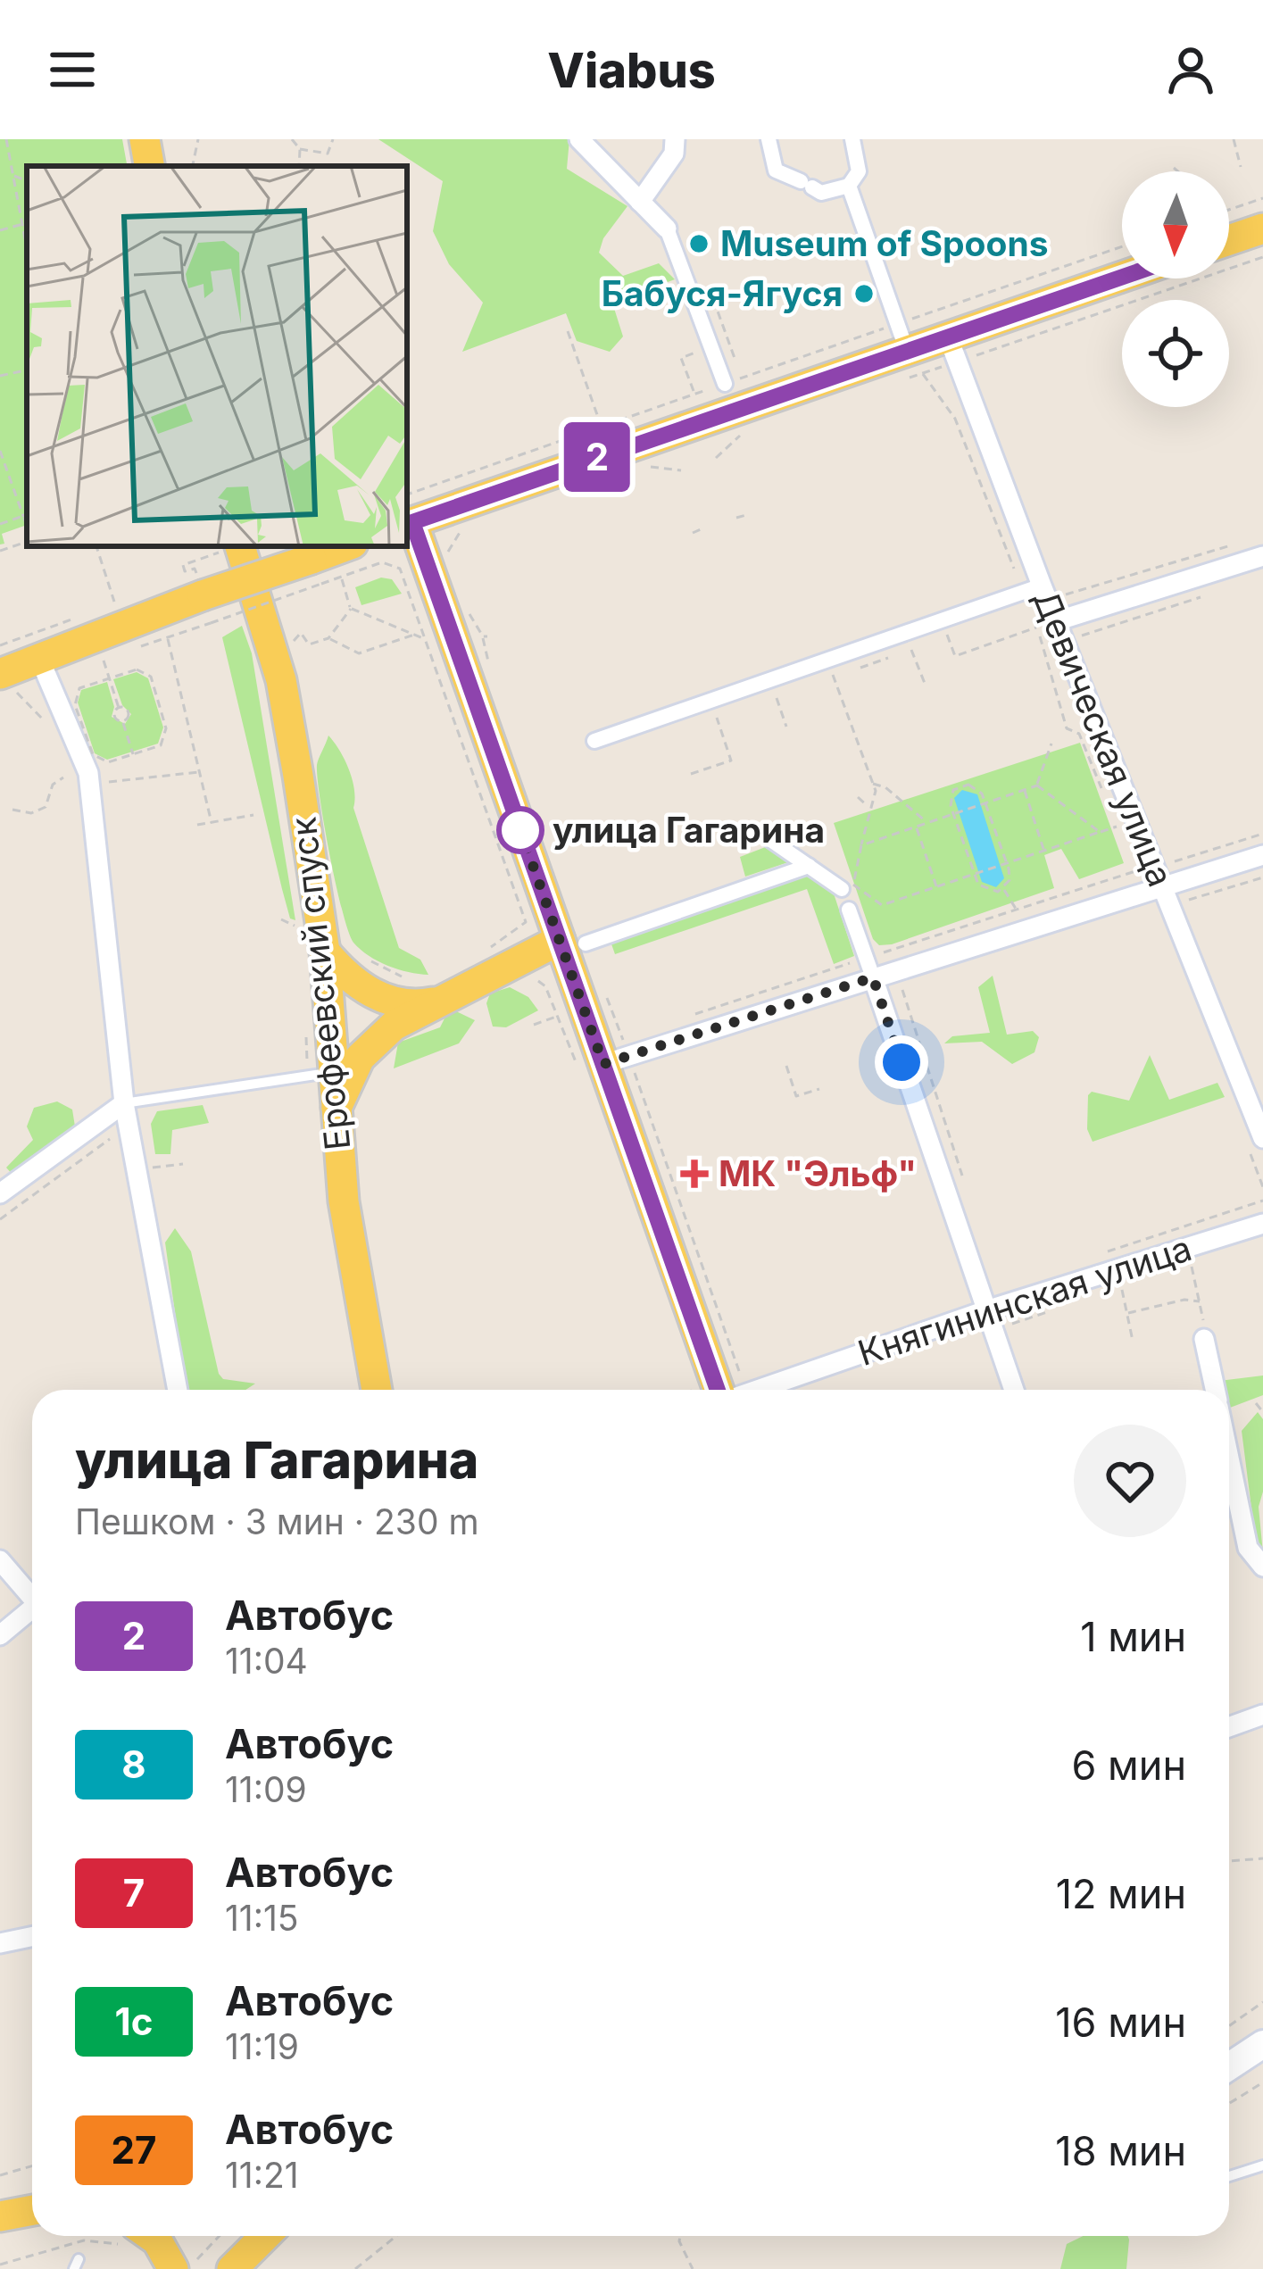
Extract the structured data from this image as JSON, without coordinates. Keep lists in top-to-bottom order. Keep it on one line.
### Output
{"streets":{"main road":["Ерофеевский спуск"],"street":["Девическая улица","Княгининская улица"]},"places":{"other":["Museum of Spoons","Бабуся-Ягуся","улица Гагарина"],"health":["МК \"Эльф\""]},"lines":["bus line 2"],"north":"bottom","page":{"header":"Viabus","on_map":"2","heading":["улица Гагарина","Пешком · 3 мин · 230 m"],"list":[{"mark":"2","name":"Автобус","note":"11:04","value":"1 мин"},{"mark":"8","name":"Автобус","note":"11:09","value":"6 мин"},{"mark":"7","name":"Автобус","note":"11:15","value":"12 мин"},{"mark":"1с","name":"Автобус","note":"11:19","value":"16 мин"},{"mark":"27","name":"Автобус","note":"11:21","value":"18 мин"}]}}
